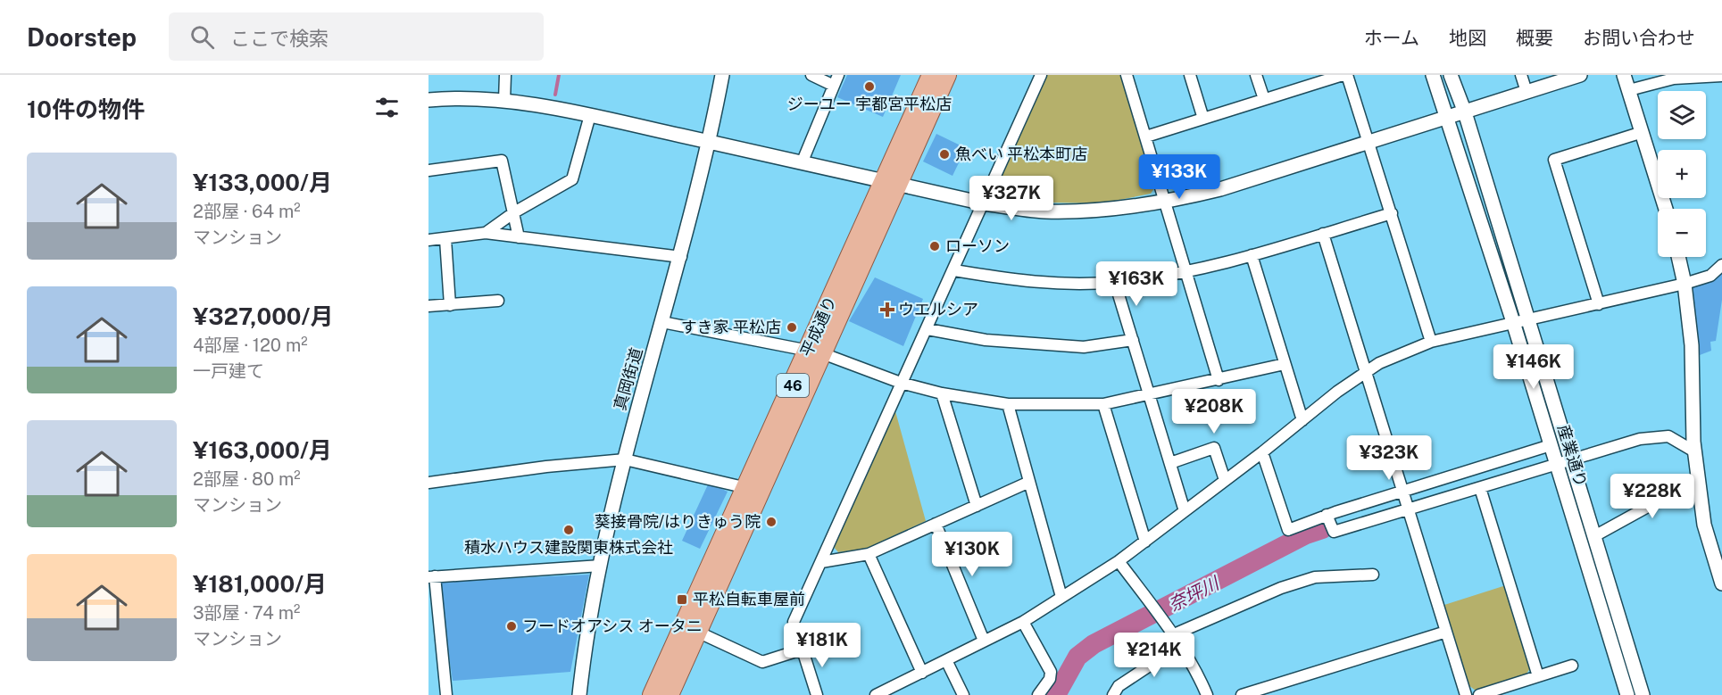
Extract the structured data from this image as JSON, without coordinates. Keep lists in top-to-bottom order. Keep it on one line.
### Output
{"streets":{"main road":["平成通り","46"],"street":["真岡街道","産業通り"]},"water":["奈坪川"],"places":{"other":["ジーユー 宇都宮平松店","魚べい 平松本町店","ローソン","すき家 平松店","葵接骨院/はりきゅう院","積水ハウス建設関東株式会社","フードオアシス オータニ"],"health":["ウエルシア"],"transit":["平松自転車屋前"]},"page":{"header":"Doorstep","search":"ここで検索","nav":["ホーム","地図","概要","お問い合わせ"],"heading":"10件の物件","map_buttons":["+","−"],"list":[{"name":"¥133,000/月","note":"2部屋 · 64 m² · マンション"},{"name":"¥327,000/月","note":"4部屋 · 120 m² · 一戸建て"},{"name":"¥163,000/月","note":"2部屋 · 80 m² · マンション"},{"name":"¥181,000/月","note":"3部屋 · 74 m² · マンション"}],"price":["¥133K","¥327K","¥163K","¥146K","¥208K","¥323K","¥228K","¥130K","¥181K","¥214K"]}}
